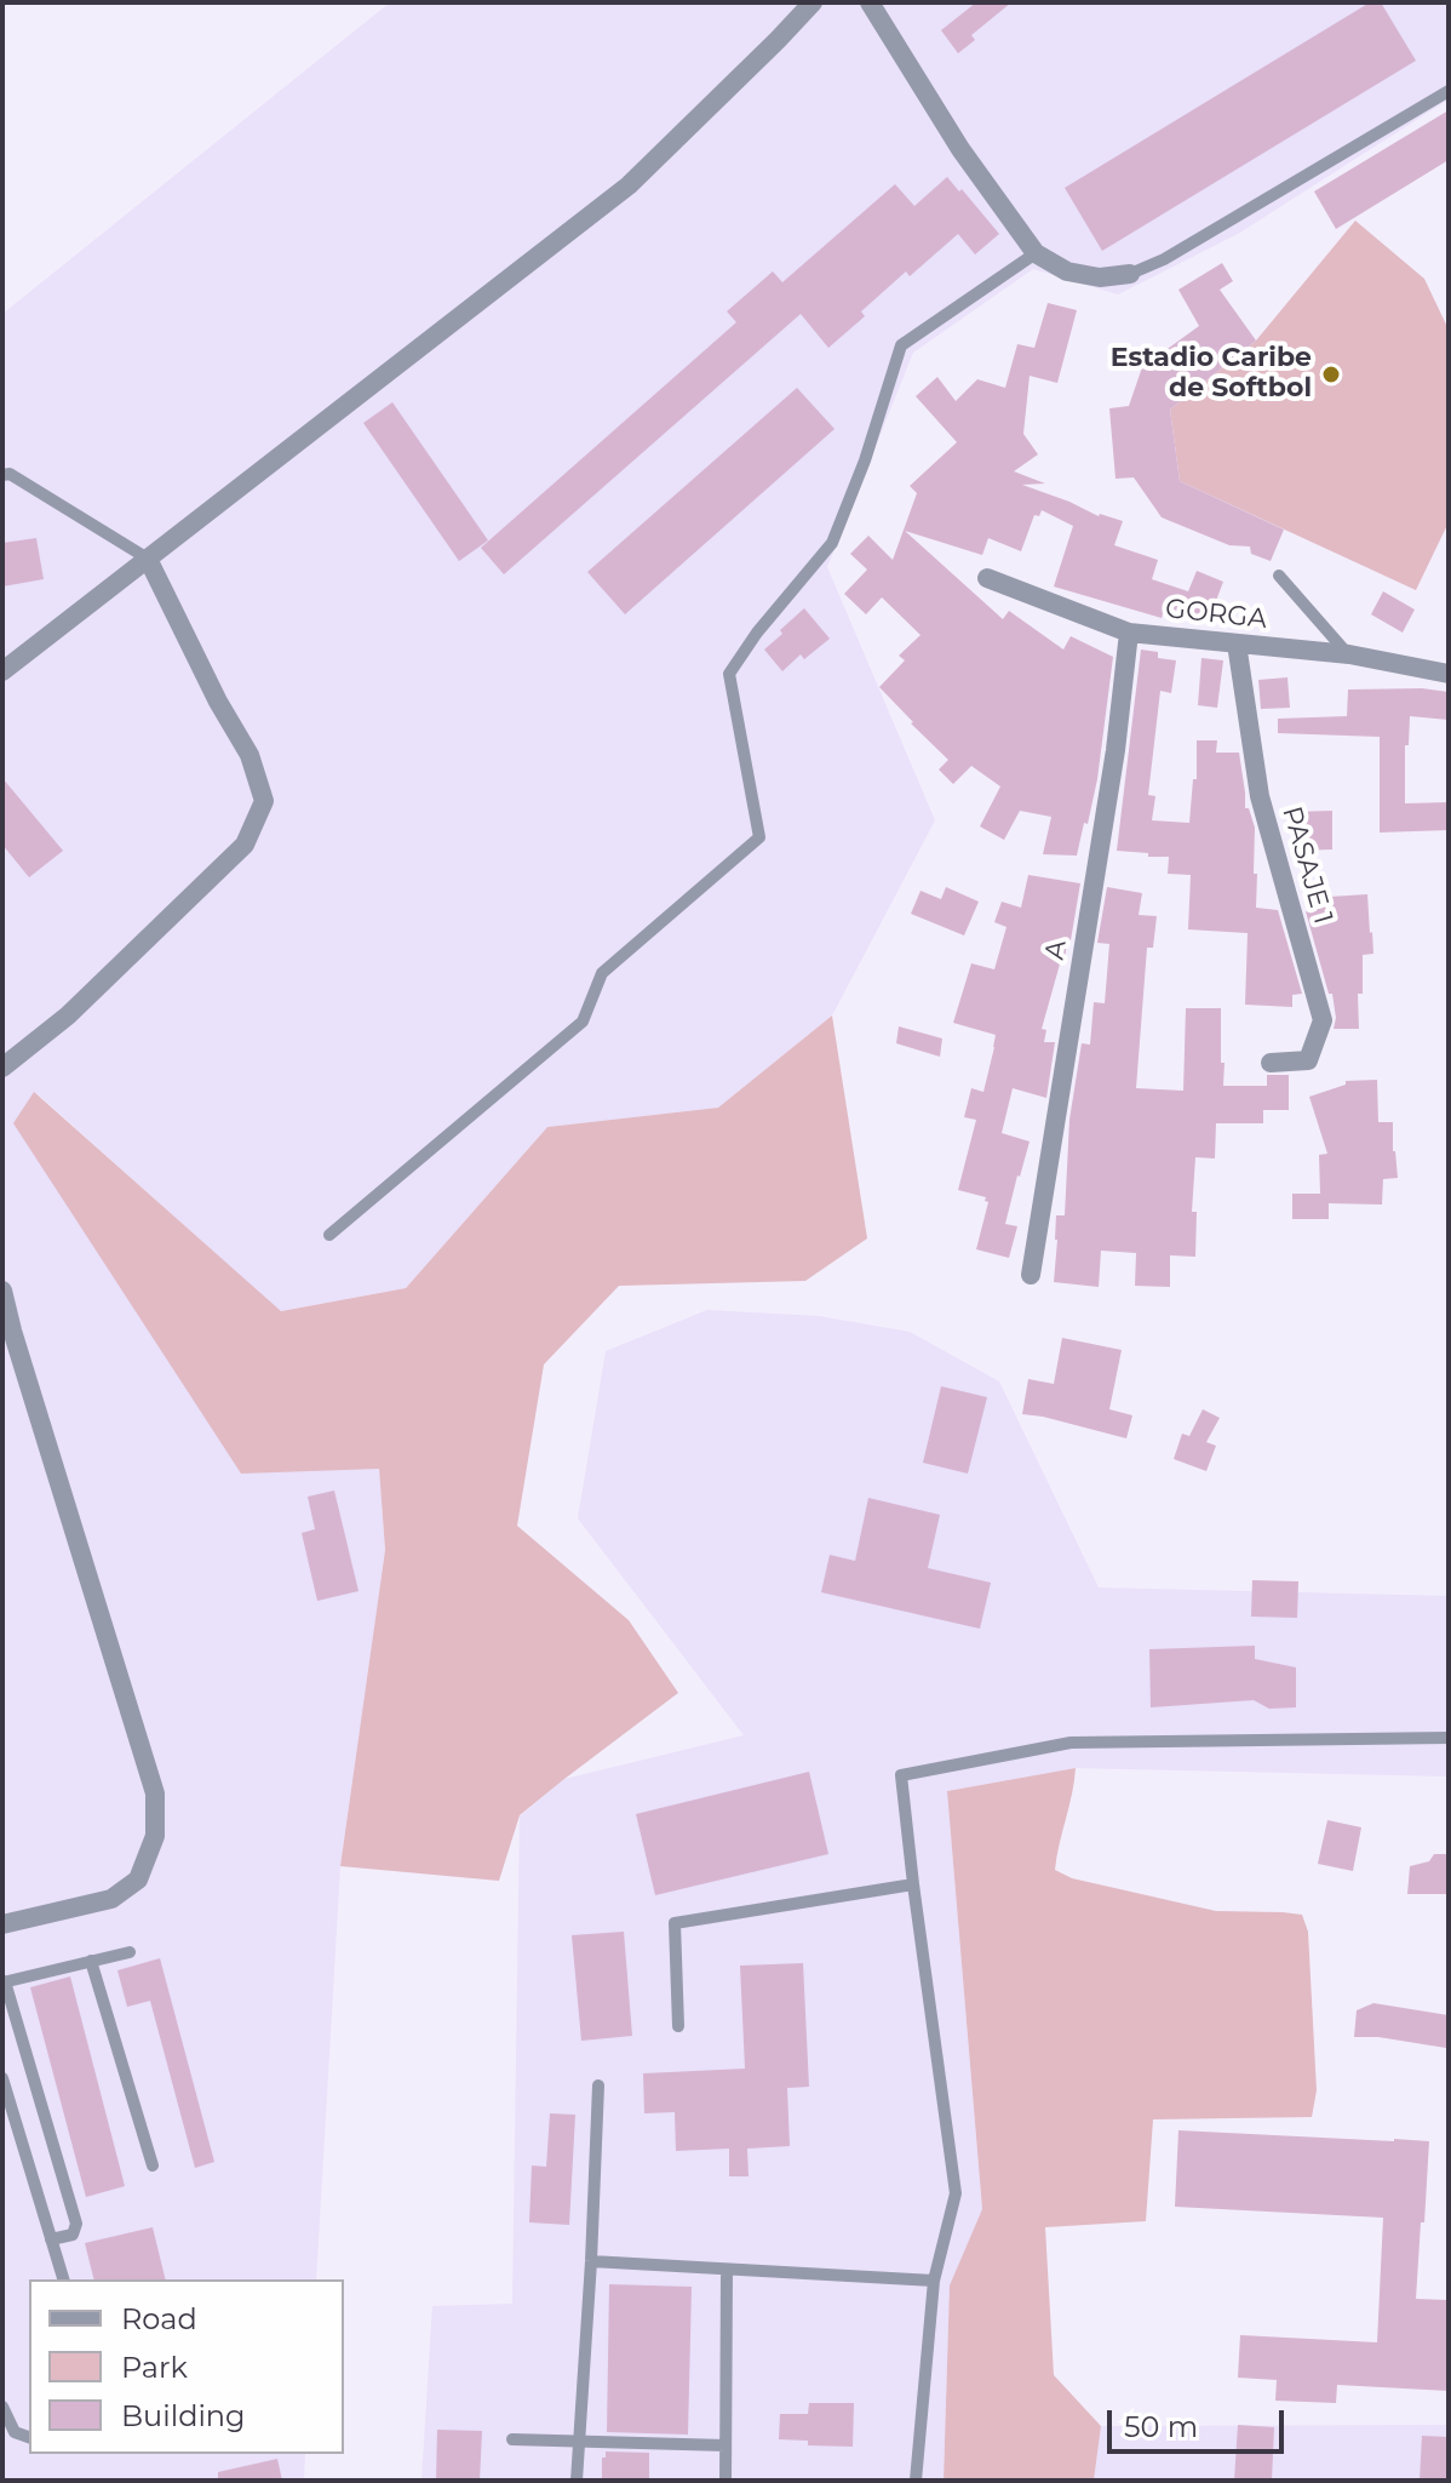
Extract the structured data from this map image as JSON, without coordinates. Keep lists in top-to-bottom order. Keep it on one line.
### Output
{"streets":{"street":["GORGA","PASAJE 1","A"]},"crossings":[["GORGA","PASAJE 1"],["GORGA","A"]],"places":["Estadio Caribe de Softbol"],"legend":["Road","Park","Building"],"scale_bar":"50 m"}
